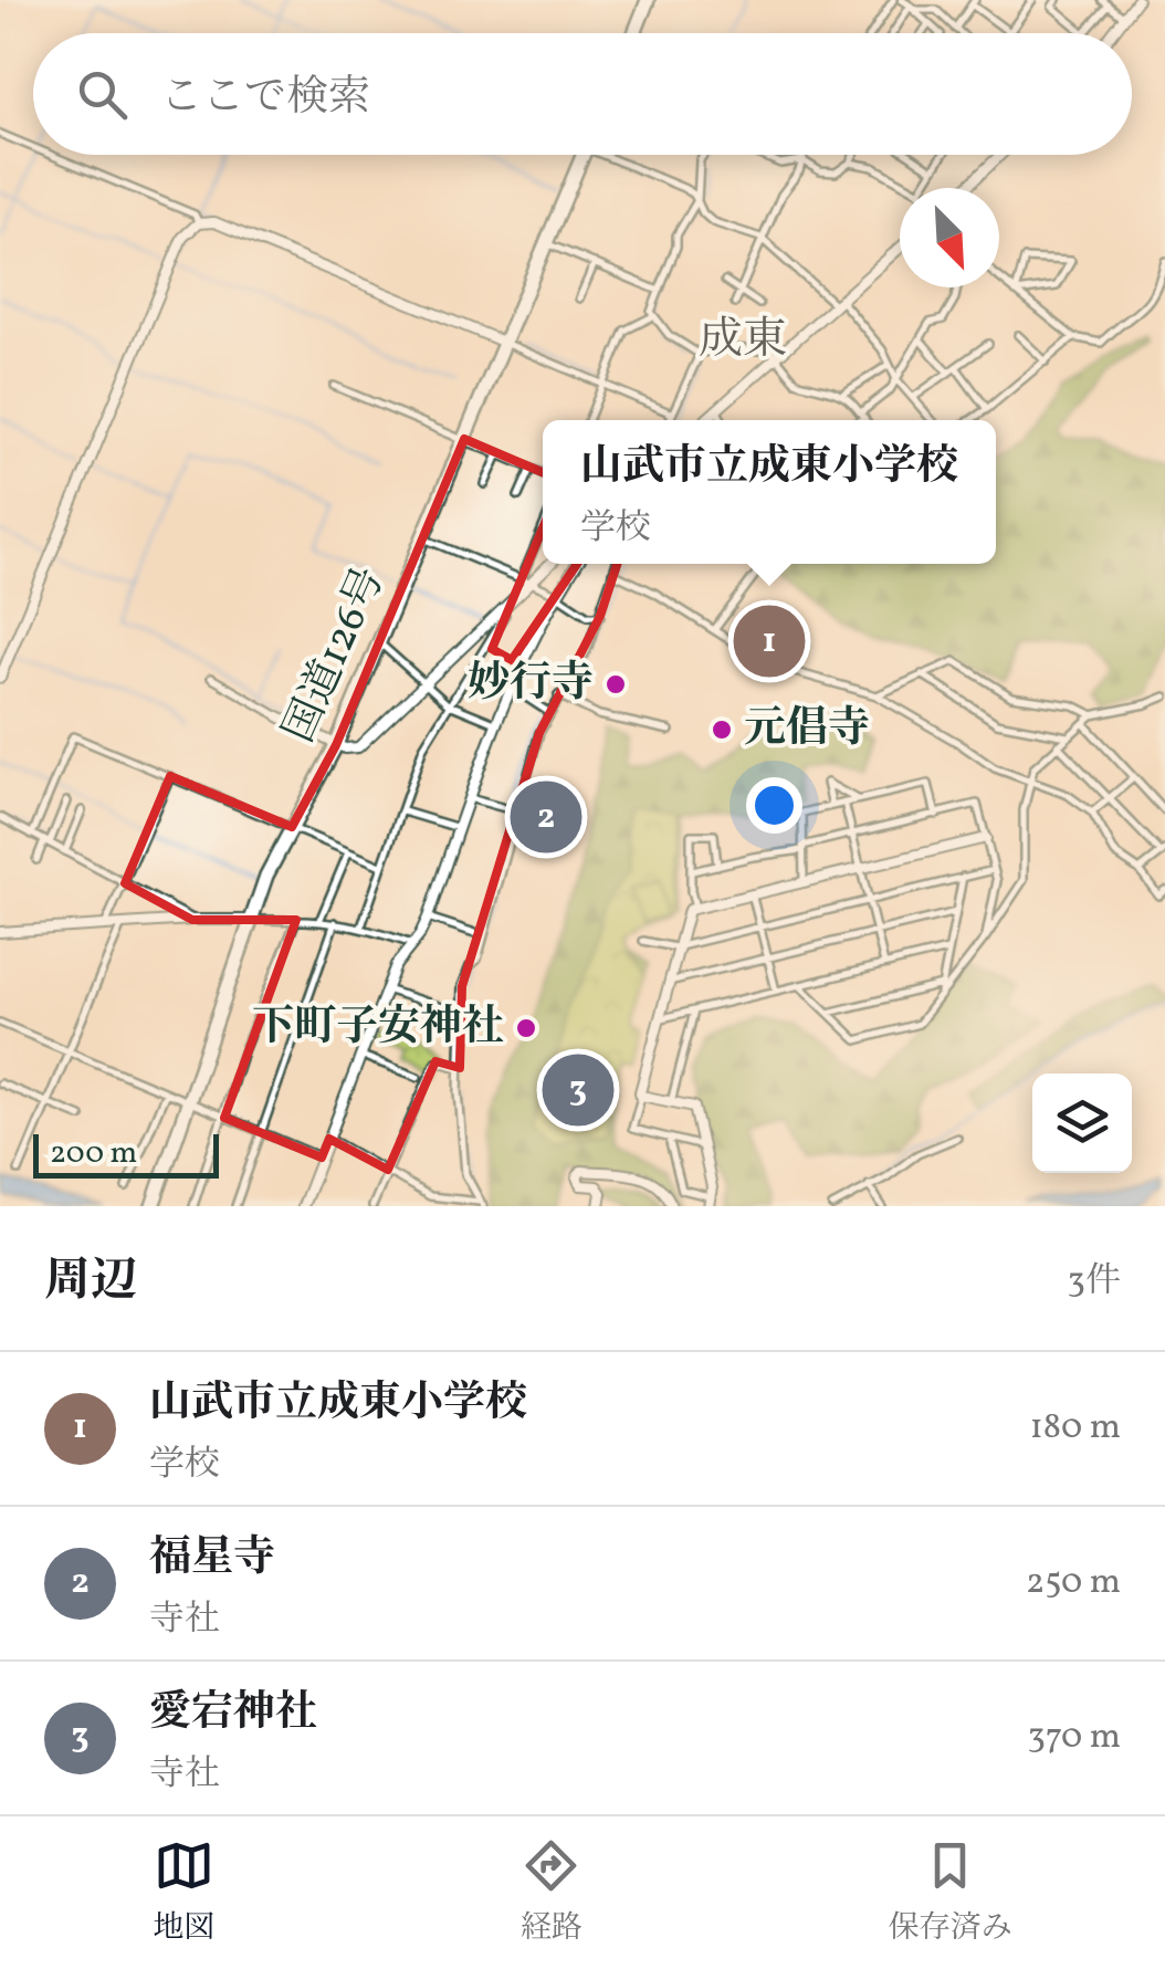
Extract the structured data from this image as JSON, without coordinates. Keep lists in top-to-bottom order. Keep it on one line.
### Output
{"streets":{"highway":["国道126号"]},"districts":["成東"],"places":["妙行寺","元倡寺","下町子安神社"],"scale_bar":"200 m","north":"bottom right","page":{"search":"ここで検索","popup":["山武市立成東小学校","学校"],"pins":["1","2","3"],"scale":"200 m","heading":["周辺","3件"],"list":[{"mark":"1","name":"山武市立成東小学校","note":"学校","value":"180 m"},{"mark":"2","name":"福星寺","note":"寺社","value":"250 m"},{"mark":"3","name":"愛宕神社","note":"寺社","value":"370 m"}],"nav":["地図","経路","保存済み"]}}
